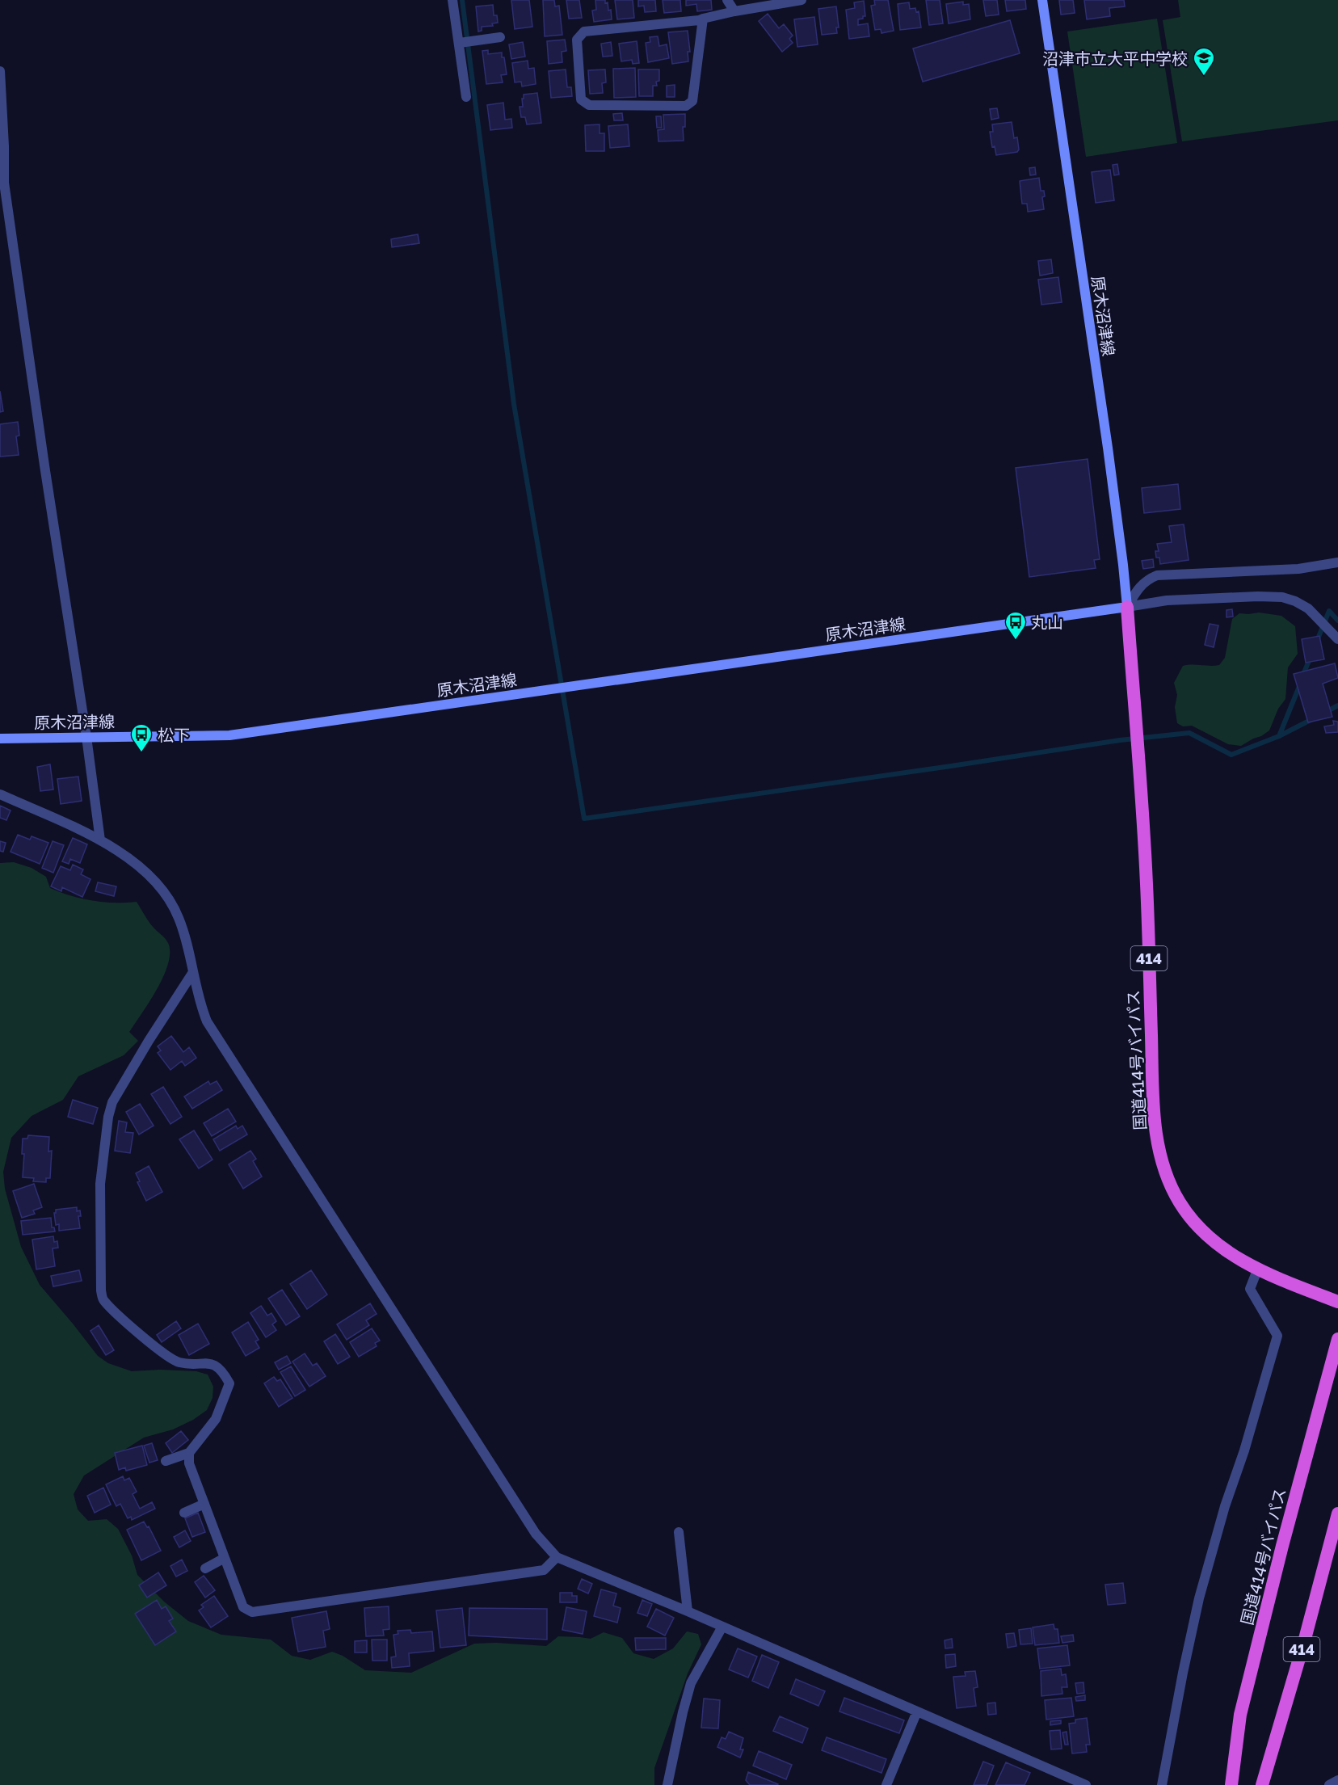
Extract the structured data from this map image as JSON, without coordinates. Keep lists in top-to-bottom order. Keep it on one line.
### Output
{"streets":{"highway":["414","国道414号バイパス"],"main road":["原木沼津線"]},"crossings":[["原木沼津線","国道414号バイパス"]],"places":{"school or university":["沼津市立大平中学校"],"bus stop":["丸山","松下"]}}
